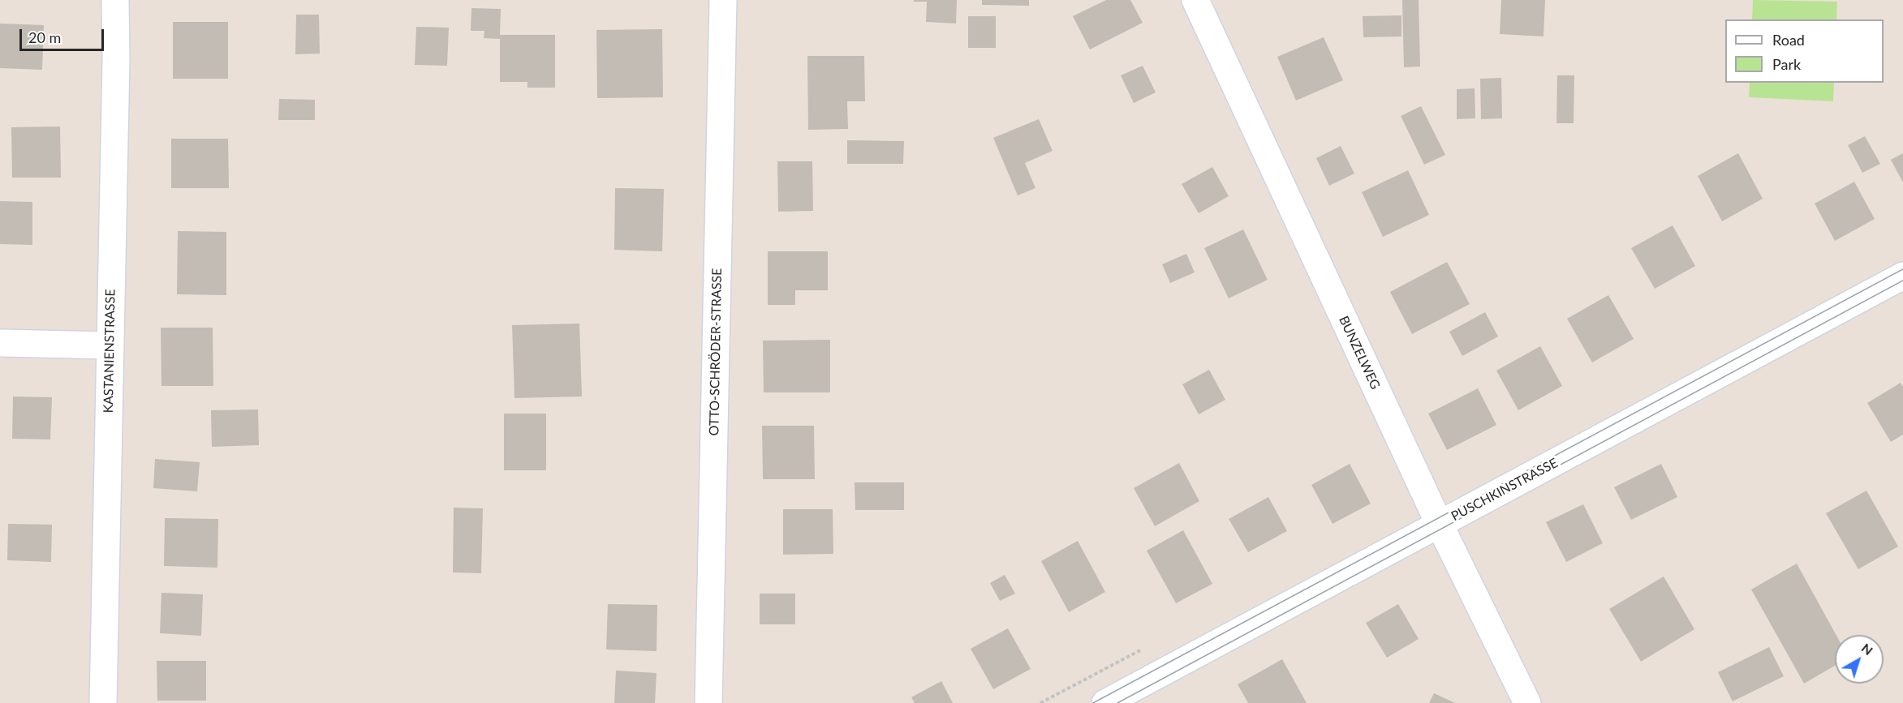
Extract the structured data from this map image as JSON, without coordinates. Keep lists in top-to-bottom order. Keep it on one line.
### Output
{"streets":{"street":["KASTANIENSTRASSE","OTTO-SCHRÖDER-STRASSE","BUNZELWEG","PUSCHKINSTRASSE"]},"crossings":[["BUNZELWEG","PUSCHKINSTRASSE"]],"legend":["Road","Park"],"scale_bar":"20 m","north":"top right"}
